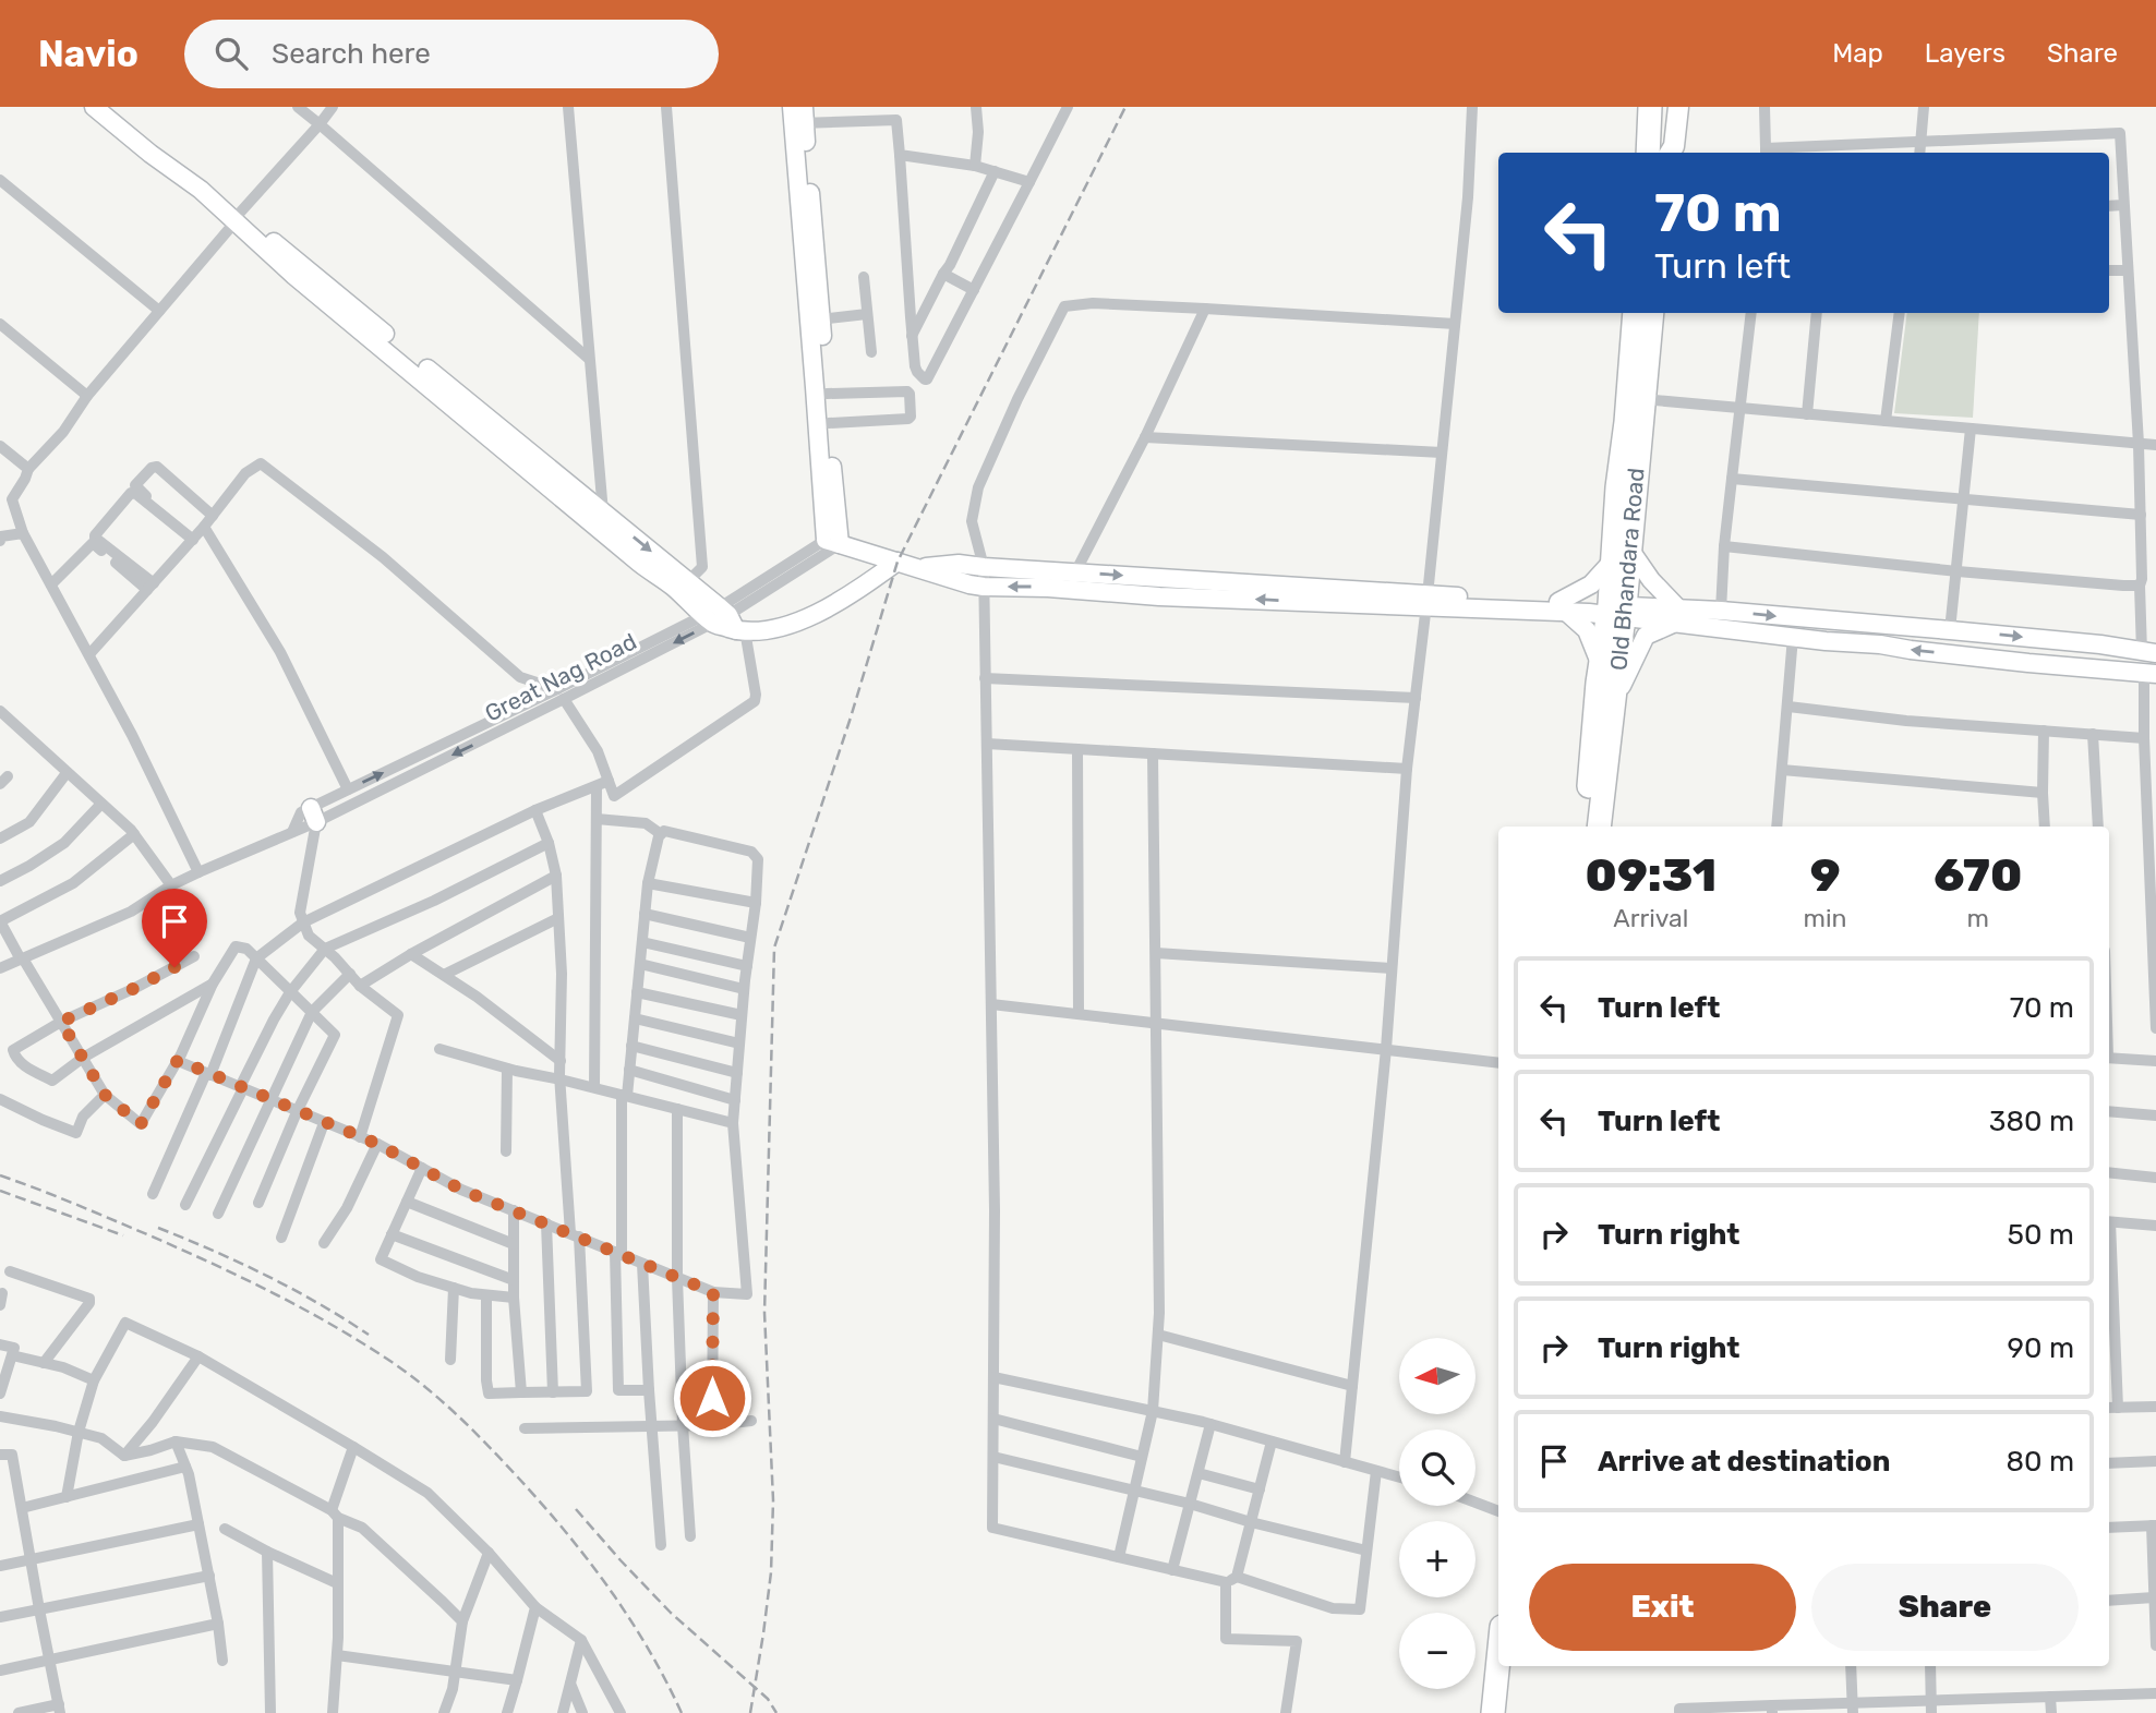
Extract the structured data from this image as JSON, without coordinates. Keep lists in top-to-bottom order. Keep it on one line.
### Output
{"streets":{"highway":["Old Bhandara Road"],"street":["Great Nag Road"]},"north":"left","page":{"header":"Navio","search":"Search here","nav":["Map","Layers","Share"],"turn":["70 m","Turn left"],"eta":["09:31","Arrival","9","min","670","m"],"list":[{"name":"Turn left","value":"70 m"},{"name":"Turn left","value":"380 m"},{"name":"Turn right","value":"50 m"},{"name":"Turn right","value":"90 m"},{"name":"Arrive at destination","value":"80 m"}],"map_buttons":["+","−"],"buttons":["Exit","Share"]}}
